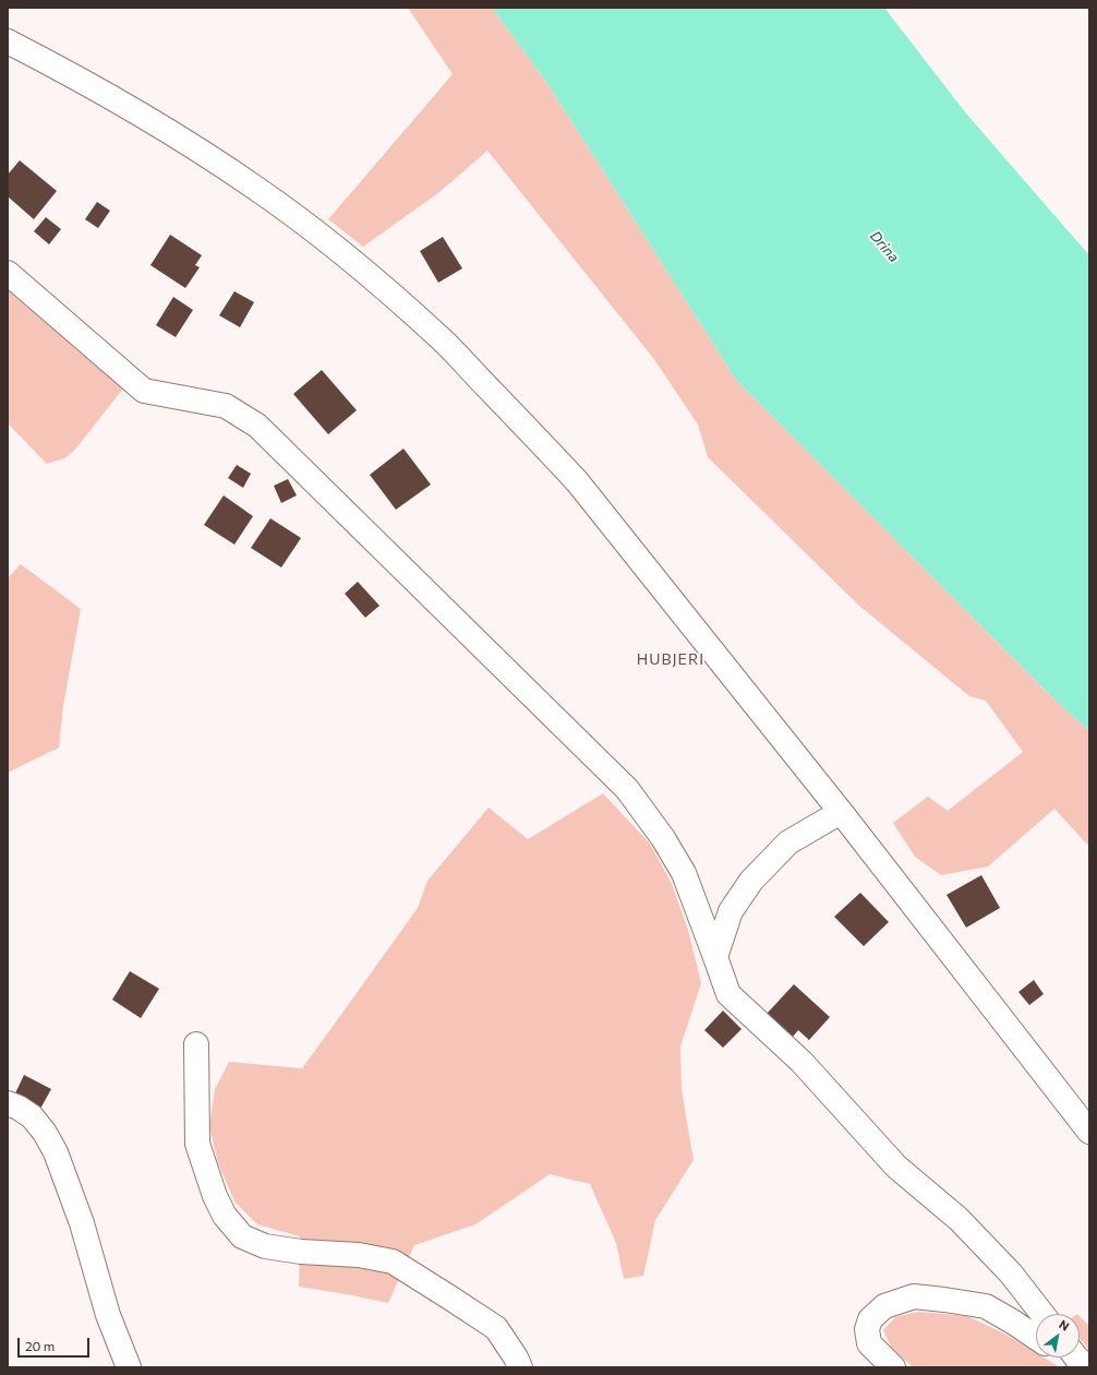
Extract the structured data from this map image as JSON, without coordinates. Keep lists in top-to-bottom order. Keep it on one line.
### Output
{"districts":["HUBJERI"],"water":["Drina"],"scale_bar":"20 m","north":"top right"}
